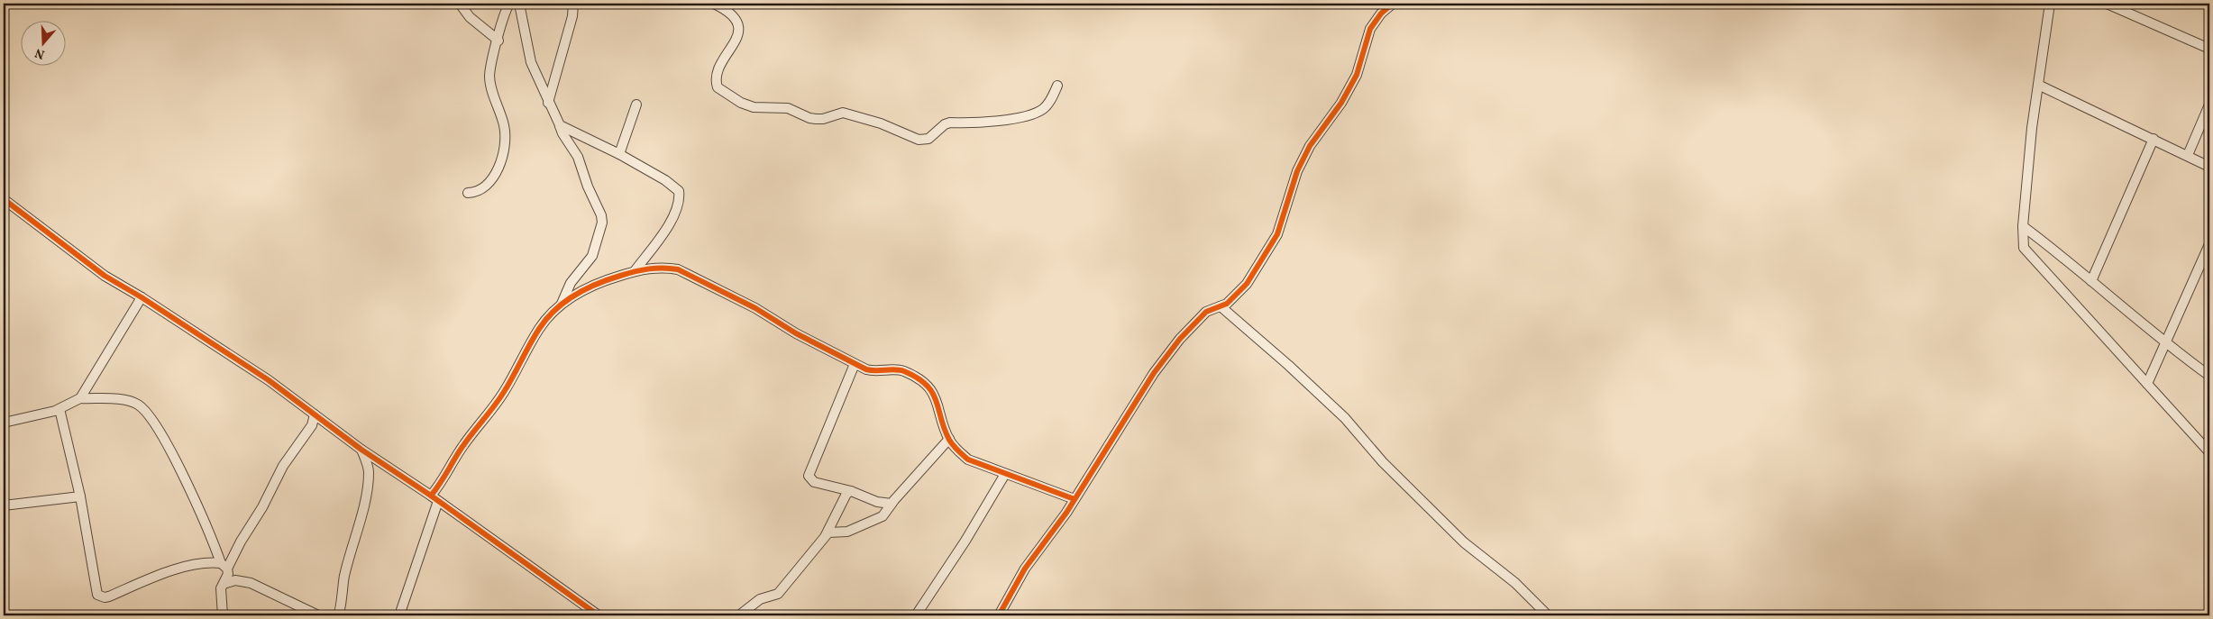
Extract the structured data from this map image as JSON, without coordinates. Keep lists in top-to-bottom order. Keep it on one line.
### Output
{"north":"bottom"}
